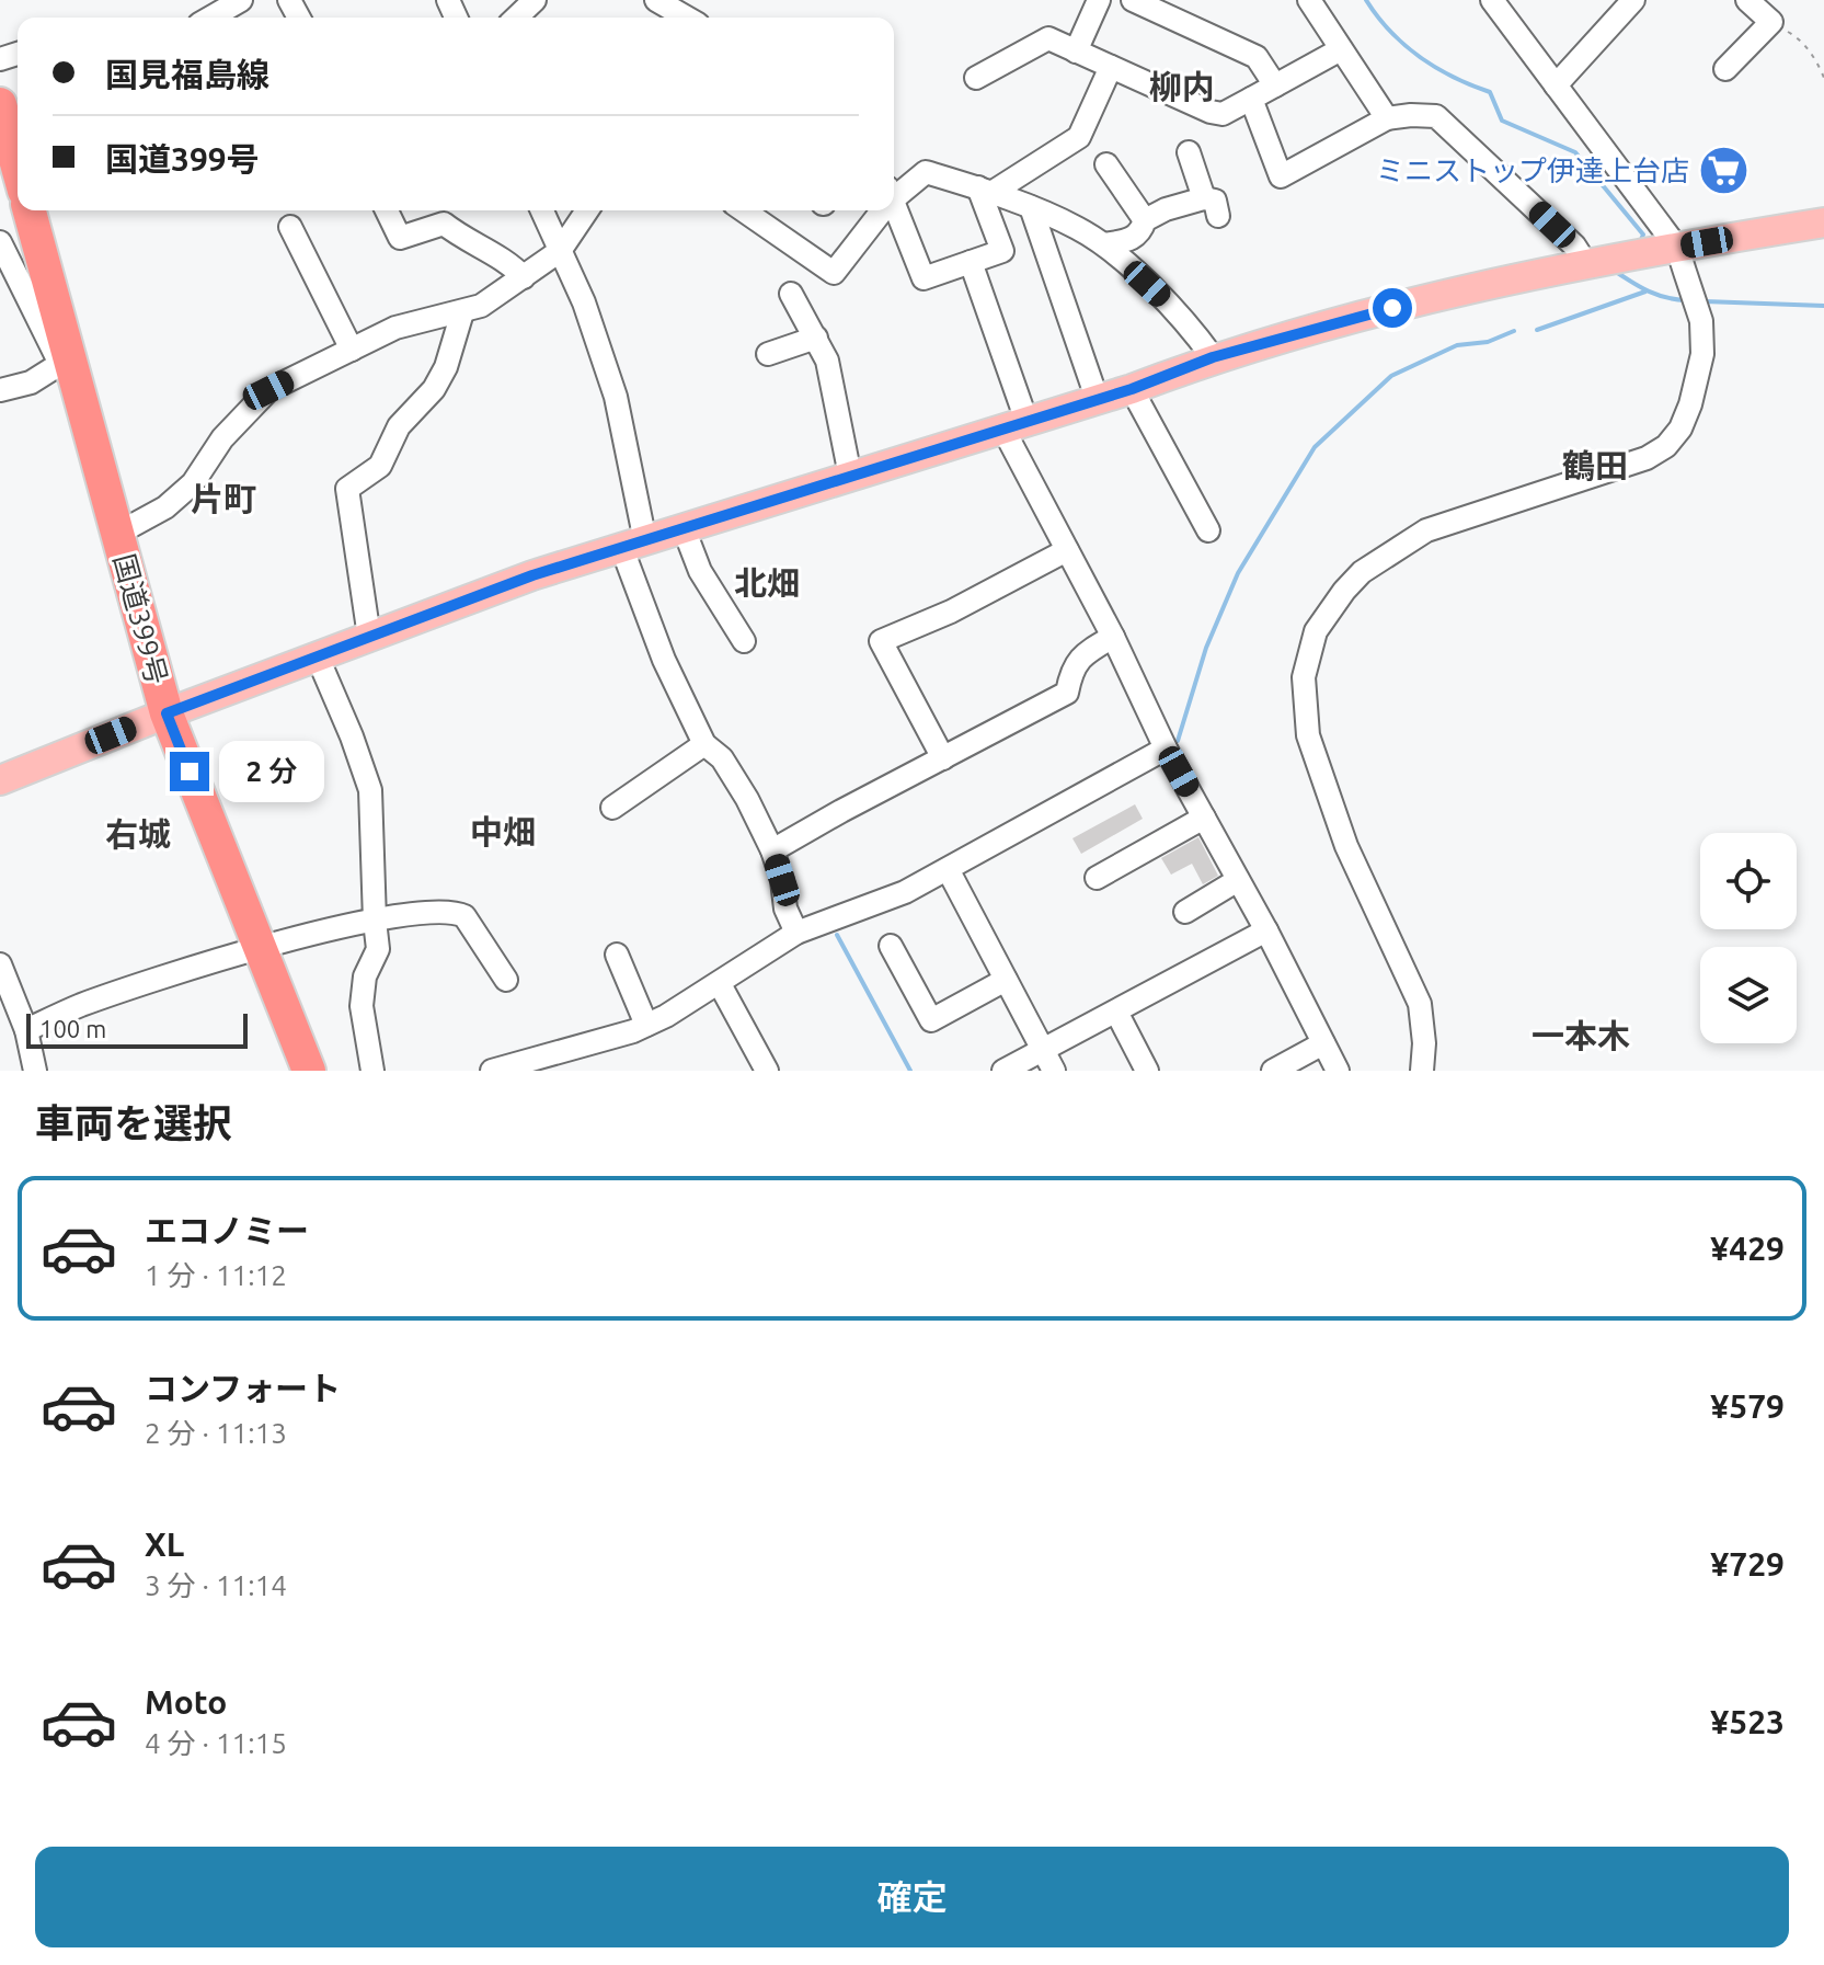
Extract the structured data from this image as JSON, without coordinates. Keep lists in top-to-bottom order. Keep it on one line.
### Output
{"streets":{"highway":["国道399号"]},"districts":["柳内","鶴田","片町","北畑","中畑","右城","一本木"],"places":{"supermarket":["ミニストップ伊達上台店"]},"scale_bar":"100 m","page":{"banner":["国見福島線","国道399号"],"bubble":"2 分","scale":"100 m","heading":"車両を選択","list":[{"name":"エコノミー","note":"1 分 · 11:12","value":"¥429"},{"name":"コンフォート","note":"2 分 · 11:13","value":"¥579"},{"name":"XL","note":"3 分 · 11:14","value":"¥729"},{"name":"Moto","note":"4 分 · 11:15","value":"¥523"}],"buttons":"確定"}}
